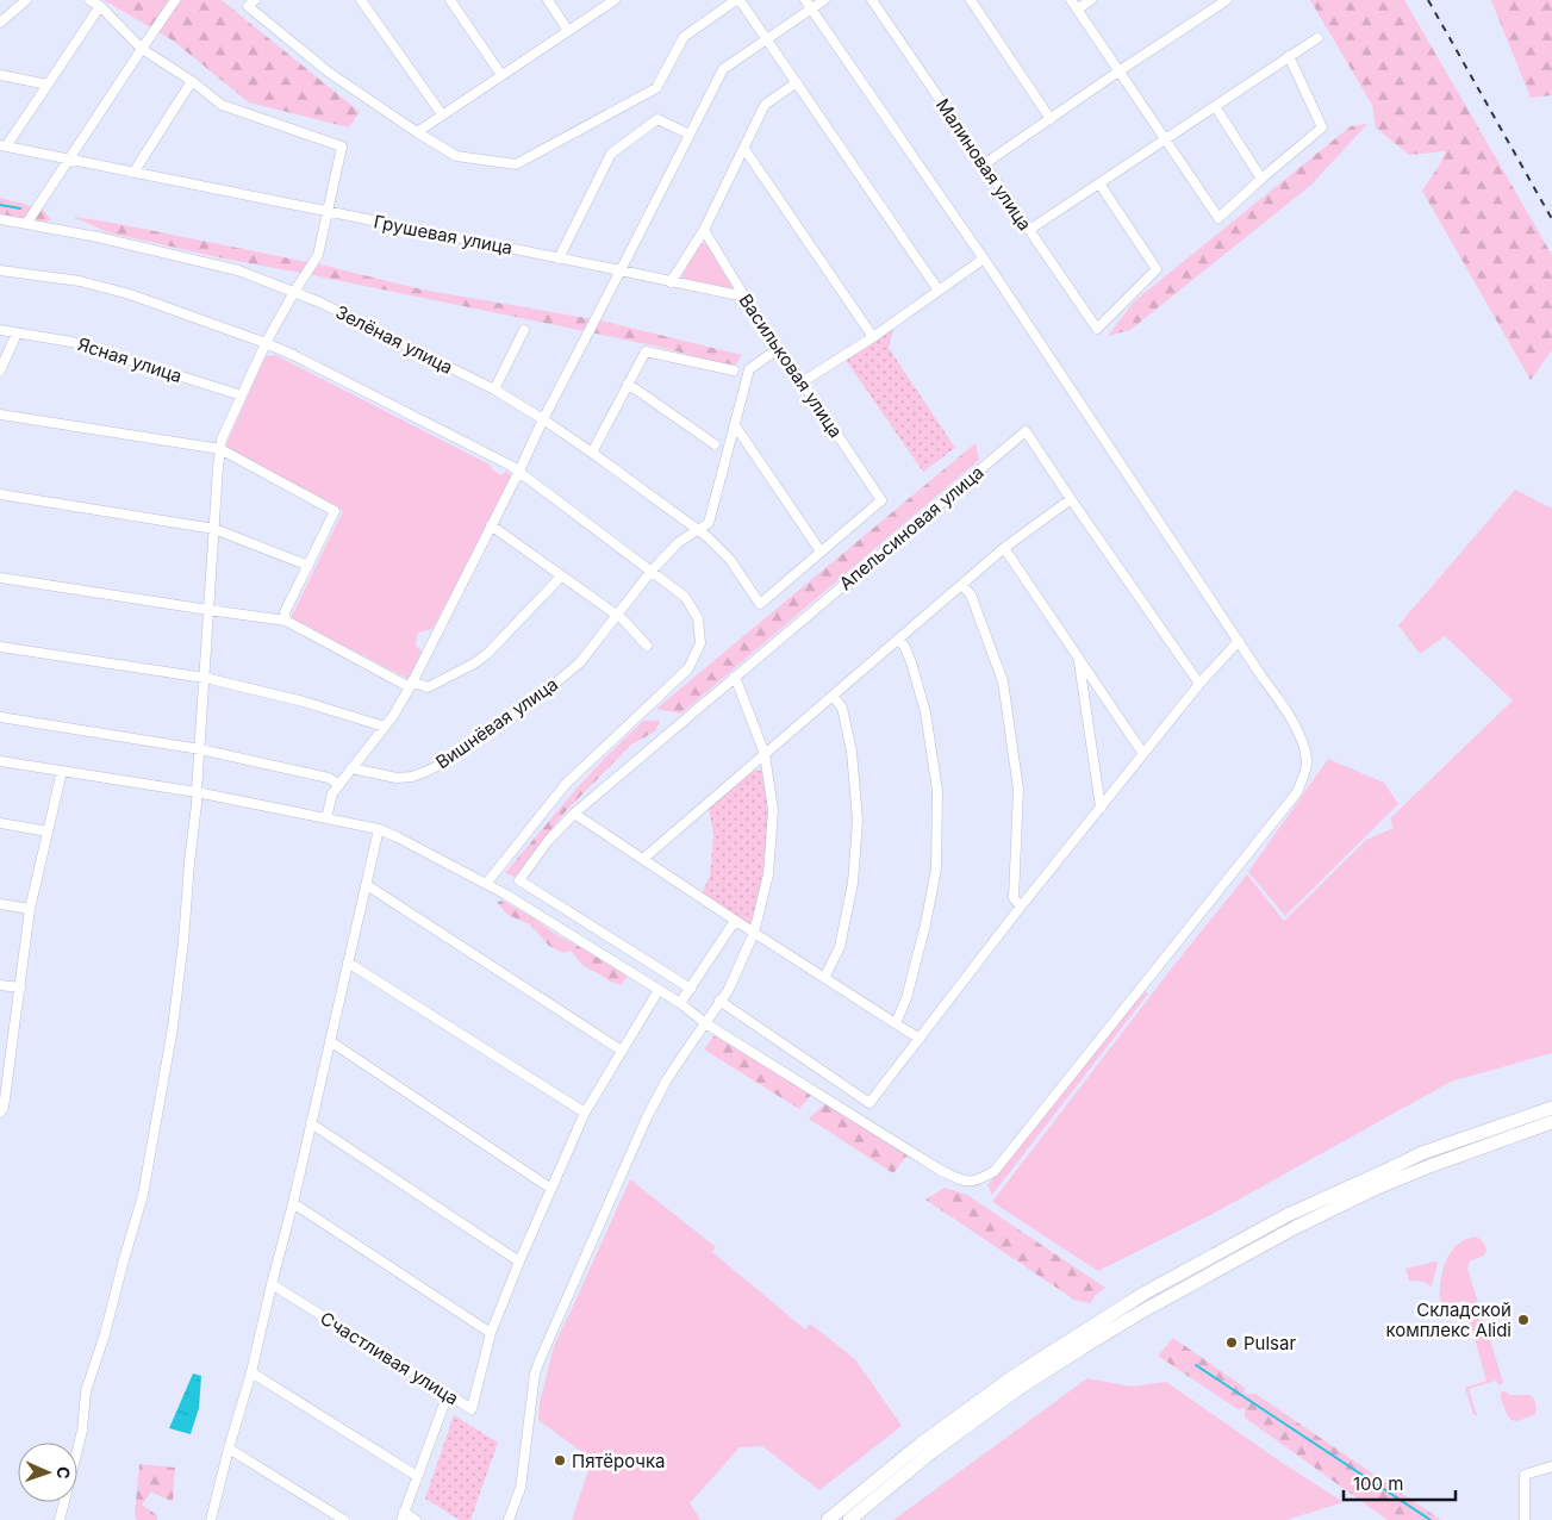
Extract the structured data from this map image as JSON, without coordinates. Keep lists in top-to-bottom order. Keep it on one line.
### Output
{"streets":{"street":["Малиновая улица","Грушевая улица","Зелёная улица","Ясная улица","Васильковая улица","Апельсиновая улица","Вишнёвая улица","Счастливая улица"]},"crossings":[["Грушевая улица","Васильковая улица"],["Зелёная улица","Вишнёвая улица"]],"places":["Складской комплекс Alidi","Pulsar","Пятёрочка"],"scale_bar":"100 m","north":"right"}
